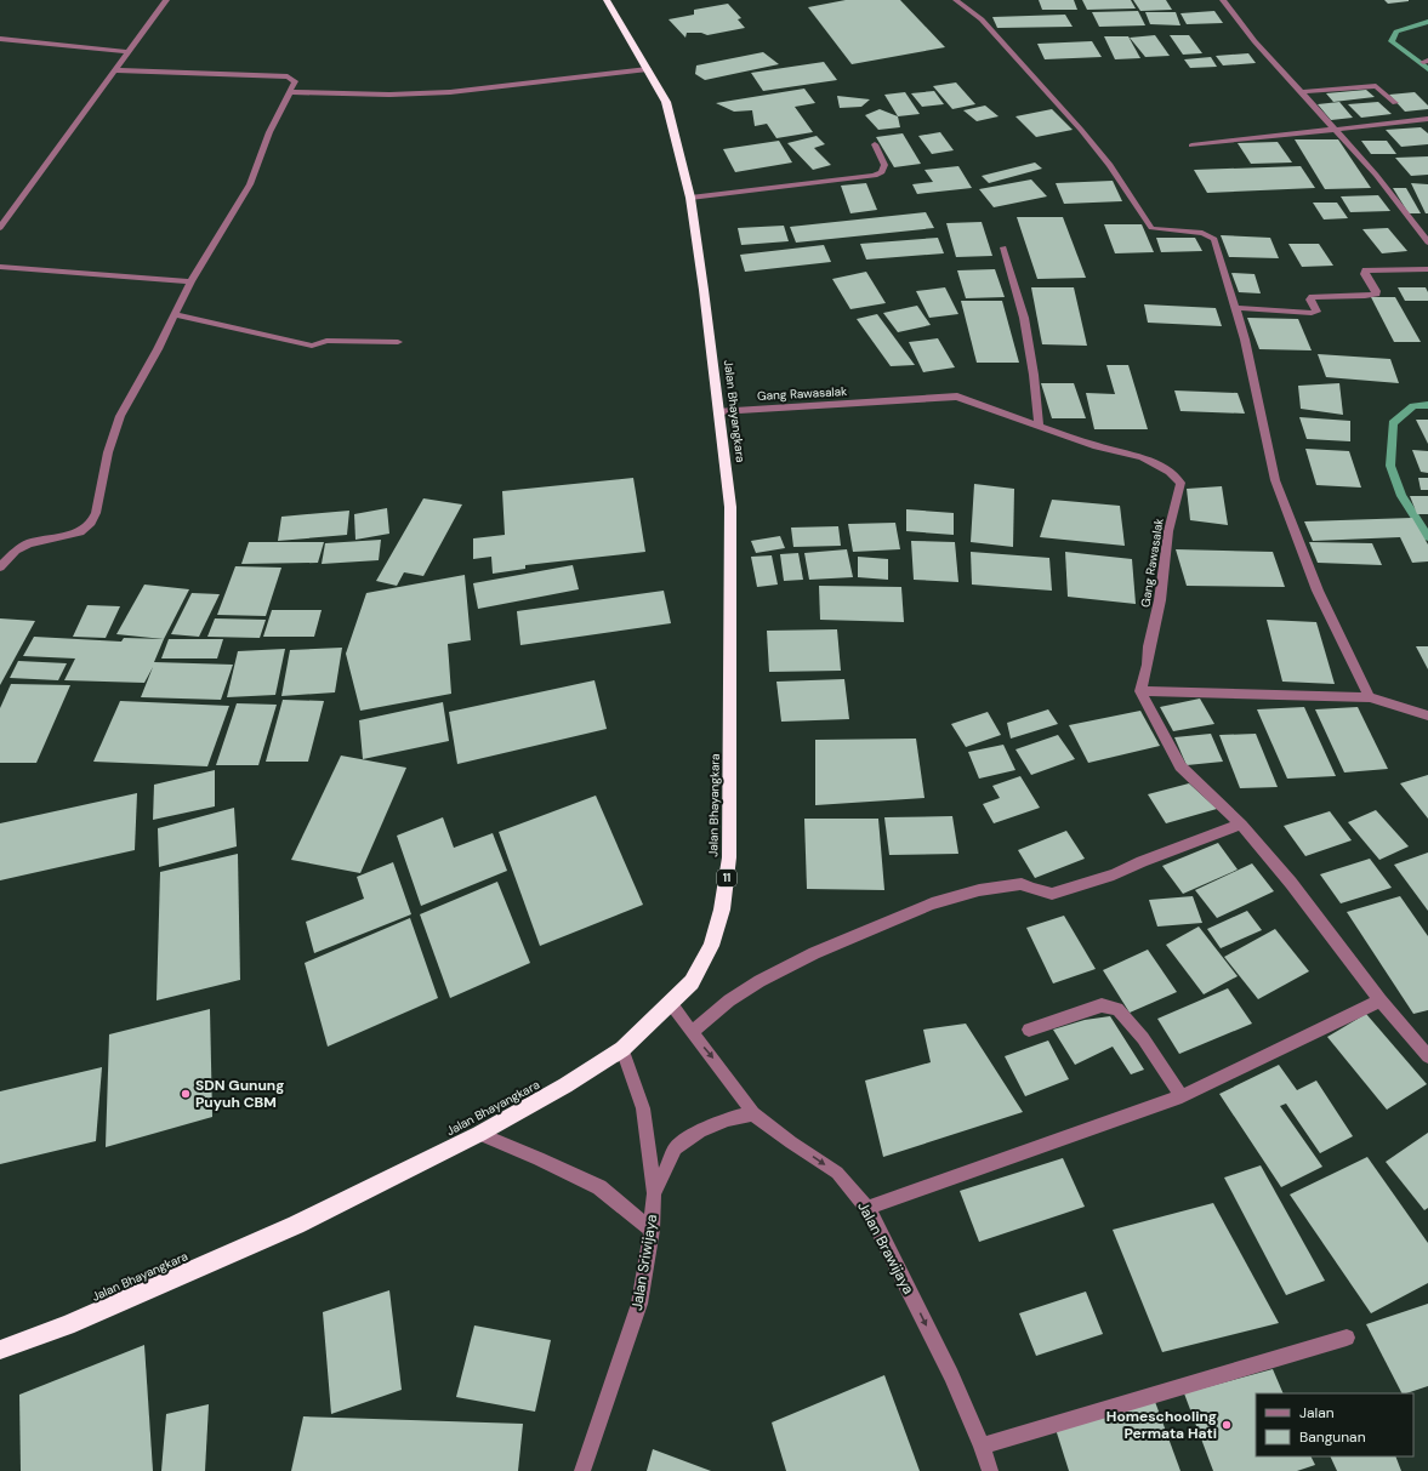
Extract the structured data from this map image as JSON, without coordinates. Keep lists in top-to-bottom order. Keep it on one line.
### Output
{"streets":{"highway":["Jalan Bhayangkara","11"],"street":["Gang Rawasalak","Jalan Brawijaya","Jalan Sriwijaya"]},"crossings":[["Gang Rawasalak","Jalan Bhayangkara"],["Jalan Bhayangkara","Jalan Brawijaya"],["Jalan Bhayangkara","Jalan Sriwijaya"]],"one_way":["Jalan Brawijaya"],"places":["SDN Gunung Puyuh CBM","Homeschooling Permata Hati"],"legend":["Jalan","Bangunan"]}
